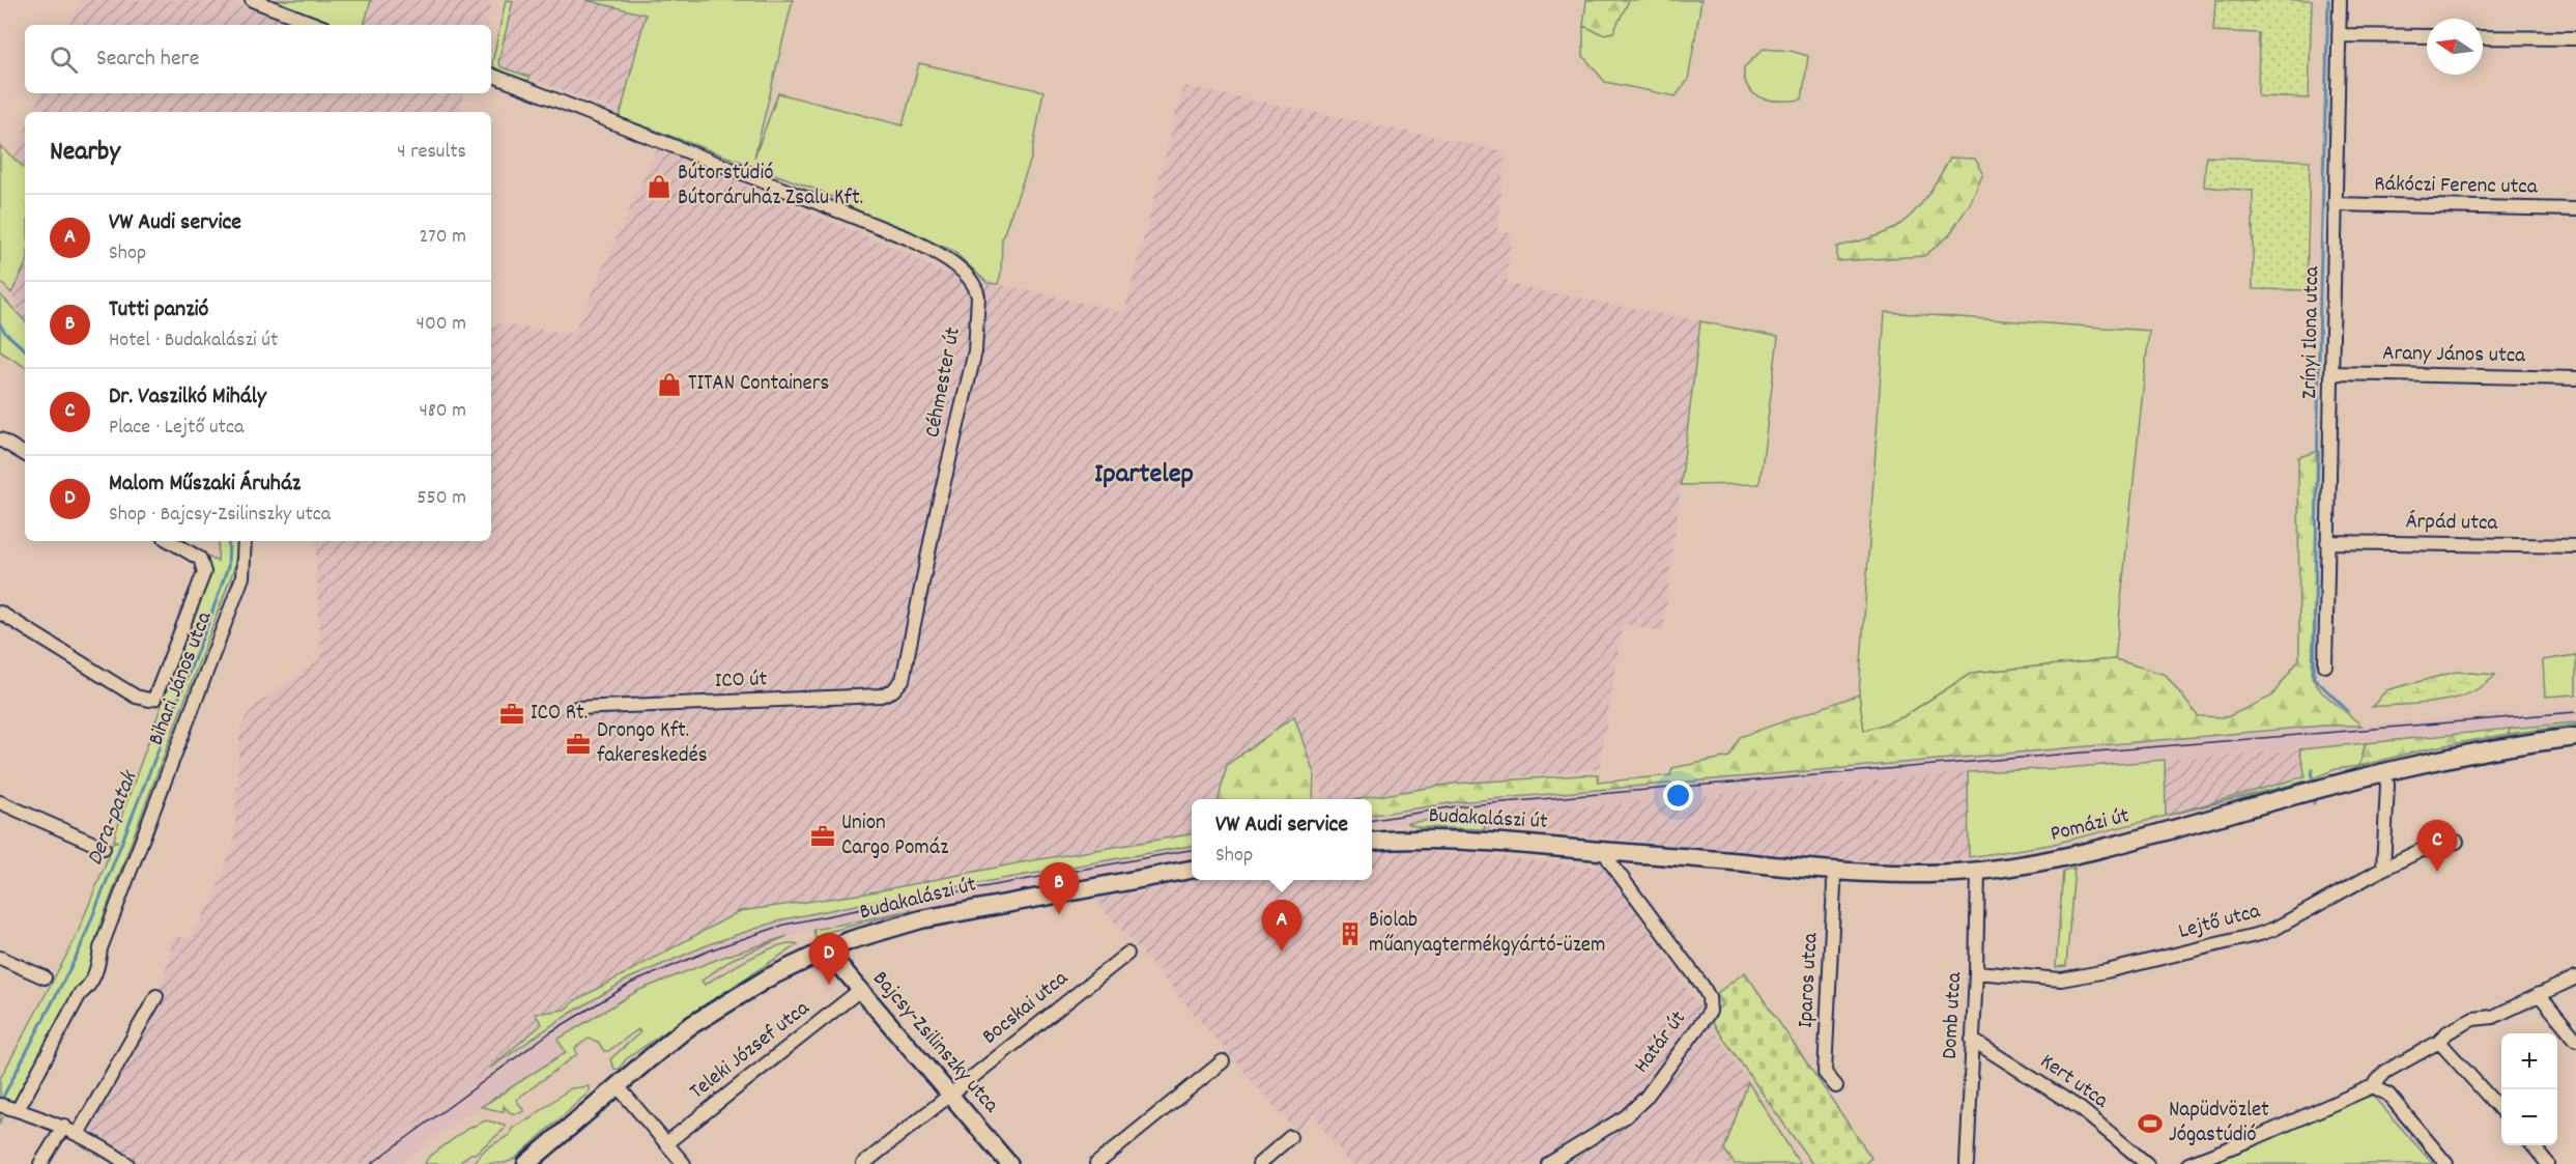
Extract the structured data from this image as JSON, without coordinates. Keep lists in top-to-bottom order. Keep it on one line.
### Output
{"streets":{"main road":["Budakalászi út","Pomázi út"],"street":["Rákóczi Ferenc utca","Zrínyi Ilona utca","Arany János utca","Céhmester út","Árpád utca","Bihari János utca","ICO út","Lejtő utca","Iparos utca","Bocskai utca","Domb utca","Bajcsy-Zsilinszky utca","Határ út","Teleki József utca","Kert utca"]},"crossings":[["Rákóczi Ferenc utca","Zrínyi Ilona utca"],["Zrínyi Ilona utca","Arany János utca"],["Zrínyi Ilona utca","Árpád utca"],["Céhmester út","ICO út"],["Budakalászi út","Pomázi út"],["Budakalászi út","Bajcsy-Zsilinszky utca"],["Budakalászi út","Határ út"],["Pomázi út","Iparos utca"],["Pomázi út","Domb utca"],["Pomázi út","Határ út"],["Lejtő utca","Domb utca"],["Bocskai utca","Bajcsy-Zsilinszky utca"],["Domb utca","Kert utca"],["Bajcsy-Zsilinszky utca","Teleki József utca"]],"districts":["Ipartelep"],"water":["Dera-patak"],"places":{"shop":["Bútorstúdió Bútoráruház Zsalu Kft.","TITAN Containers"],"office":["ICO Rt.","Drongo Kft. fakereskedés","Union Cargo Pomáz"],"building":["Biolab műanyagtermékgyártó-üzem"],"sports":["Napüdvözlet Jógastúdió"]},"north":"left","page":{"search":"Search here","heading":["Nearby","4 results"],"list":[{"mark":"A","name":"VW Audi service","note":"Shop","value":"270 m"},{"mark":"B","name":"Tutti panzió","note":"Hotel · Budakalászi út","value":"400 m"},{"mark":"C","name":"Dr. Vaszilkó Mihály","note":"Place · Lejtő utca","value":"480 m"},{"mark":"D","name":"Malom Műszaki Áruház","note":"Shop · Bajcsy-Zsilinszky utca","value":"550 m"}],"popup":["VW Audi service","Shop"],"pins":["C","B","A","D"],"map_buttons":["+","−"]}}
